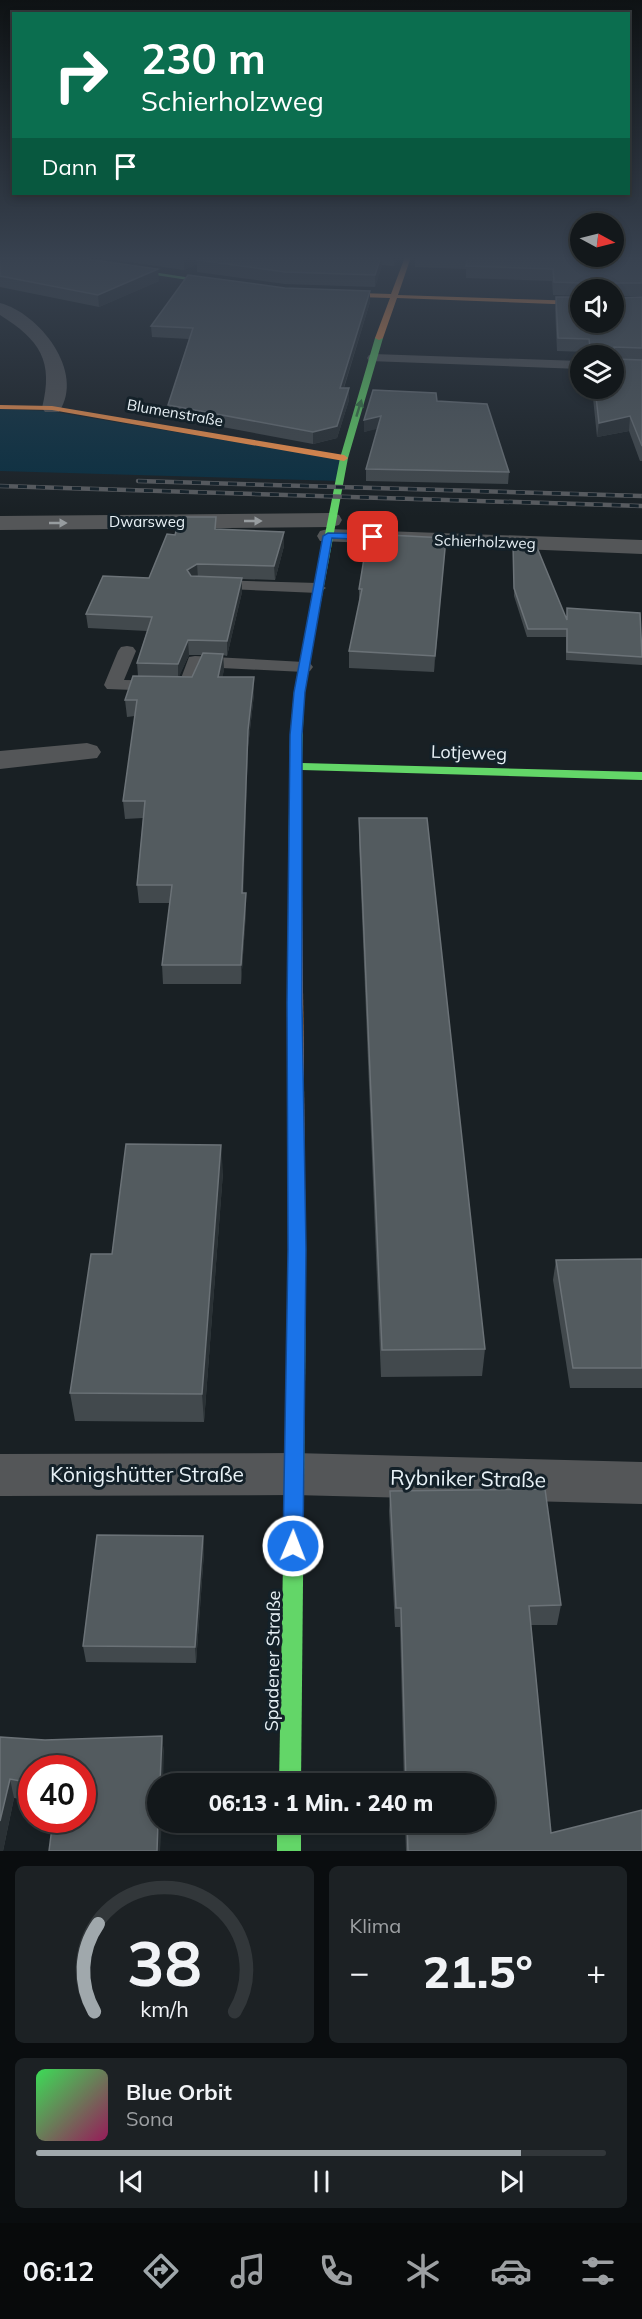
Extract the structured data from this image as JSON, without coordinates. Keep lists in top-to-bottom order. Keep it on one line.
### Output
{"streets":{"street":["Blumenstraße","Dwarsweg","Schierholzweg","Lotjeweg","Königshütter Straße","Rybniker Straße","Spadener Straße"]},"crossings":[["Blumenstraße","Spadener Straße"],["Dwarsweg","Schierholzweg"],["Dwarsweg","Spadener Straße"],["Schierholzweg","Spadener Straße"],["Lotjeweg","Spadener Straße"],["Königshütter Straße","Rybniker Straße"],["Königshütter Straße","Spadener Straße"],["Rybniker Straße","Spadener Straße"]],"one_way":["Dwarsweg"],"north":"right","page":{"turn":["230 m","Schierholzweg"],"then":"Dann","limit":"40","trip":"06:13 · 1 Min. · 240 m","tile":"Klima","heat":["−","21.5°","+"],"song":["Blue Orbit","Sona"],"tabs":"06:12","gauge":["38","km/h"]}}
